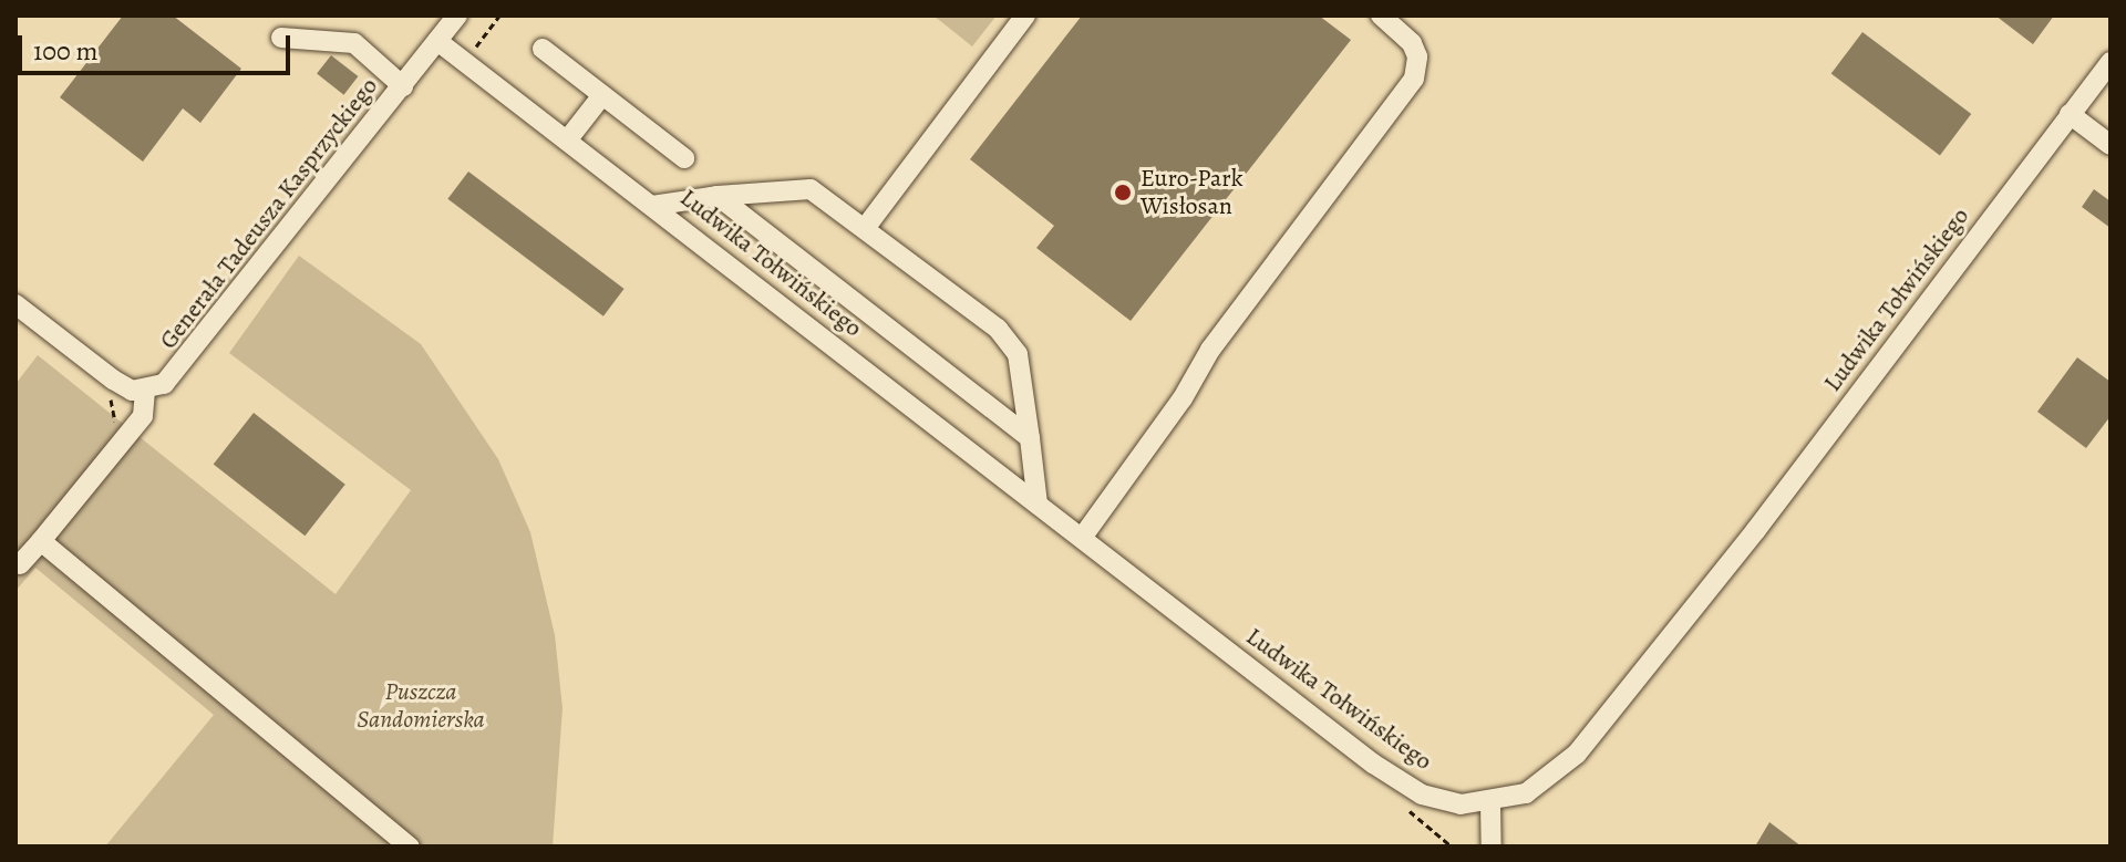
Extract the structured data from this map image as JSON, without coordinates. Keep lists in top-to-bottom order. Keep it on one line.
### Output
{"streets":{"street":["Generała Tadeusza Kasprzyckiego","Ludwika Tołwińskiego"]},"crossings":[["Generała Tadeusza Kasprzyckiego","Ludwika Tołwińskiego"]],"parks":["Puszcza Sandomierska"],"places":["Euro-Park Wisłosan"],"scale_bar":"100 m"}
